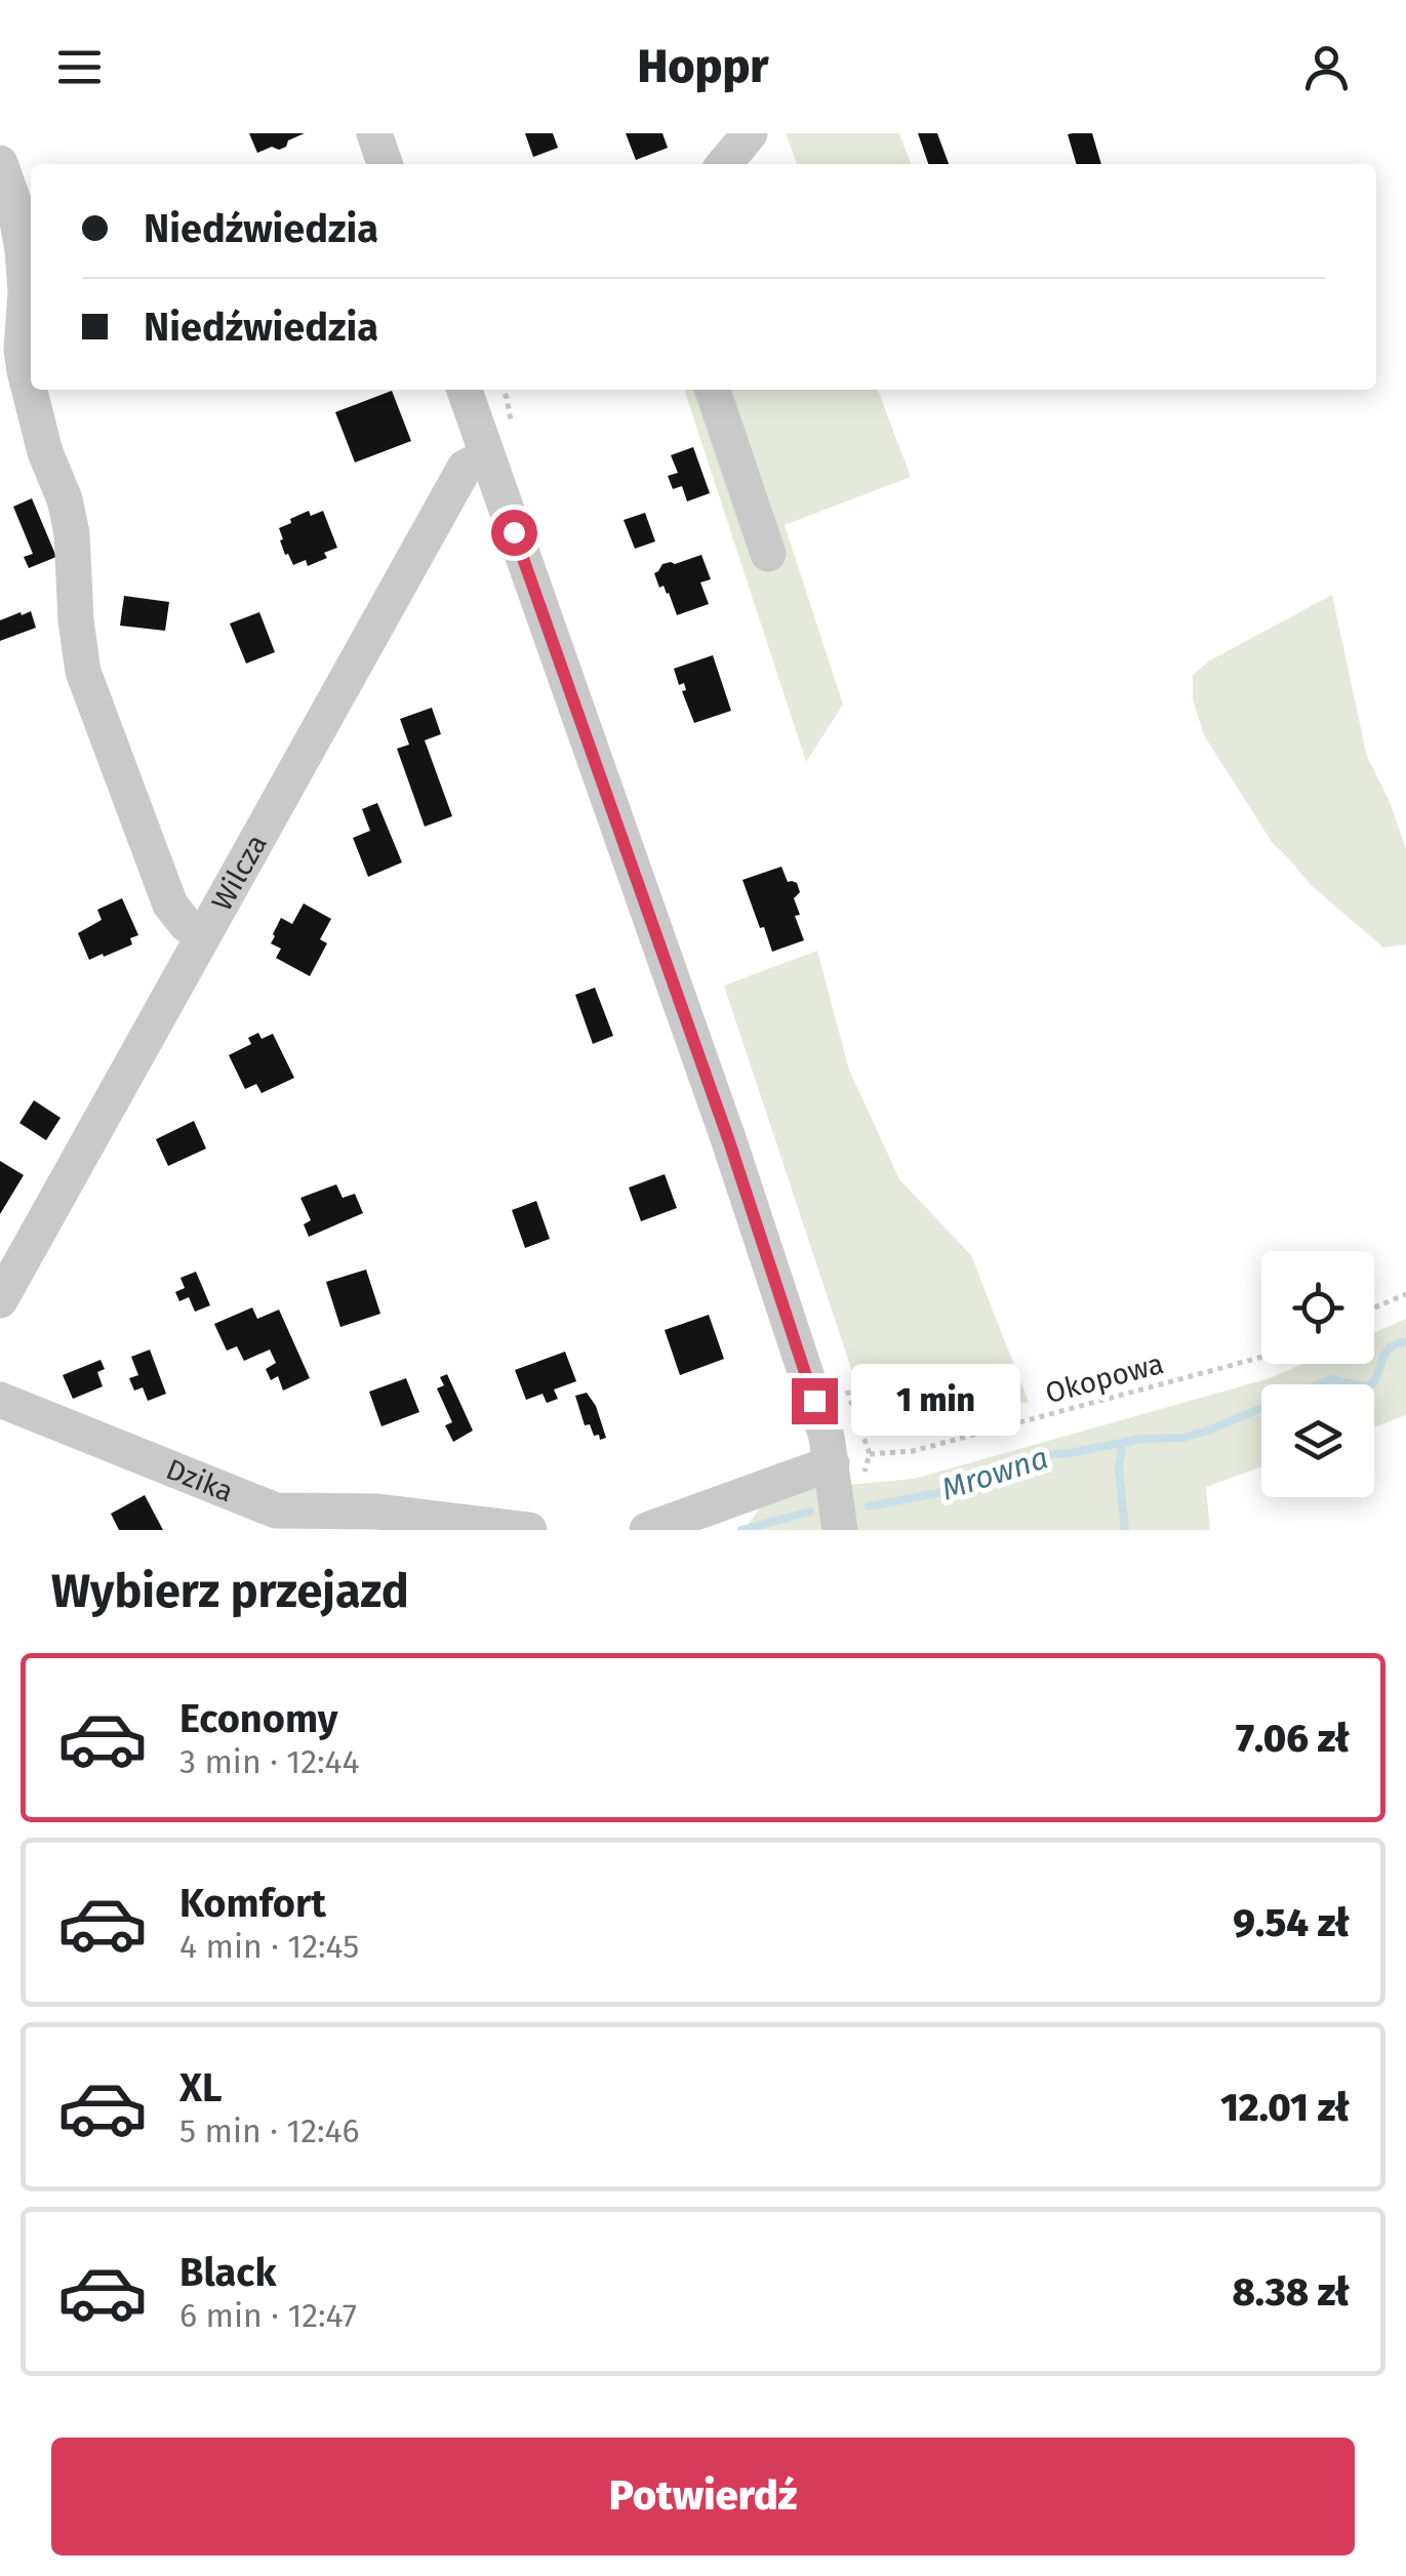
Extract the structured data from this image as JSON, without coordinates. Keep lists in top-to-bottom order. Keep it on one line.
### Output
{"streets":{"street":["Wilcza","Dzika"],"path":["Okopowa"]},"water":["Mrowna"],"page":{"header":"Hoppr","banner":["Niedźwiedzia","Niedźwiedzia"],"bubble":"1 min","heading":"Wybierz przejazd","list":[{"name":"Economy","note":"3 min · 12:44","value":"7.06 zł"},{"name":"Komfort","note":"4 min · 12:45","value":"9.54 zł"},{"name":"XL","note":"5 min · 12:46","value":"12.01 zł"},{"name":"Black","note":"6 min · 12:47","value":"8.38 zł"}],"buttons":"Potwierdź"}}
